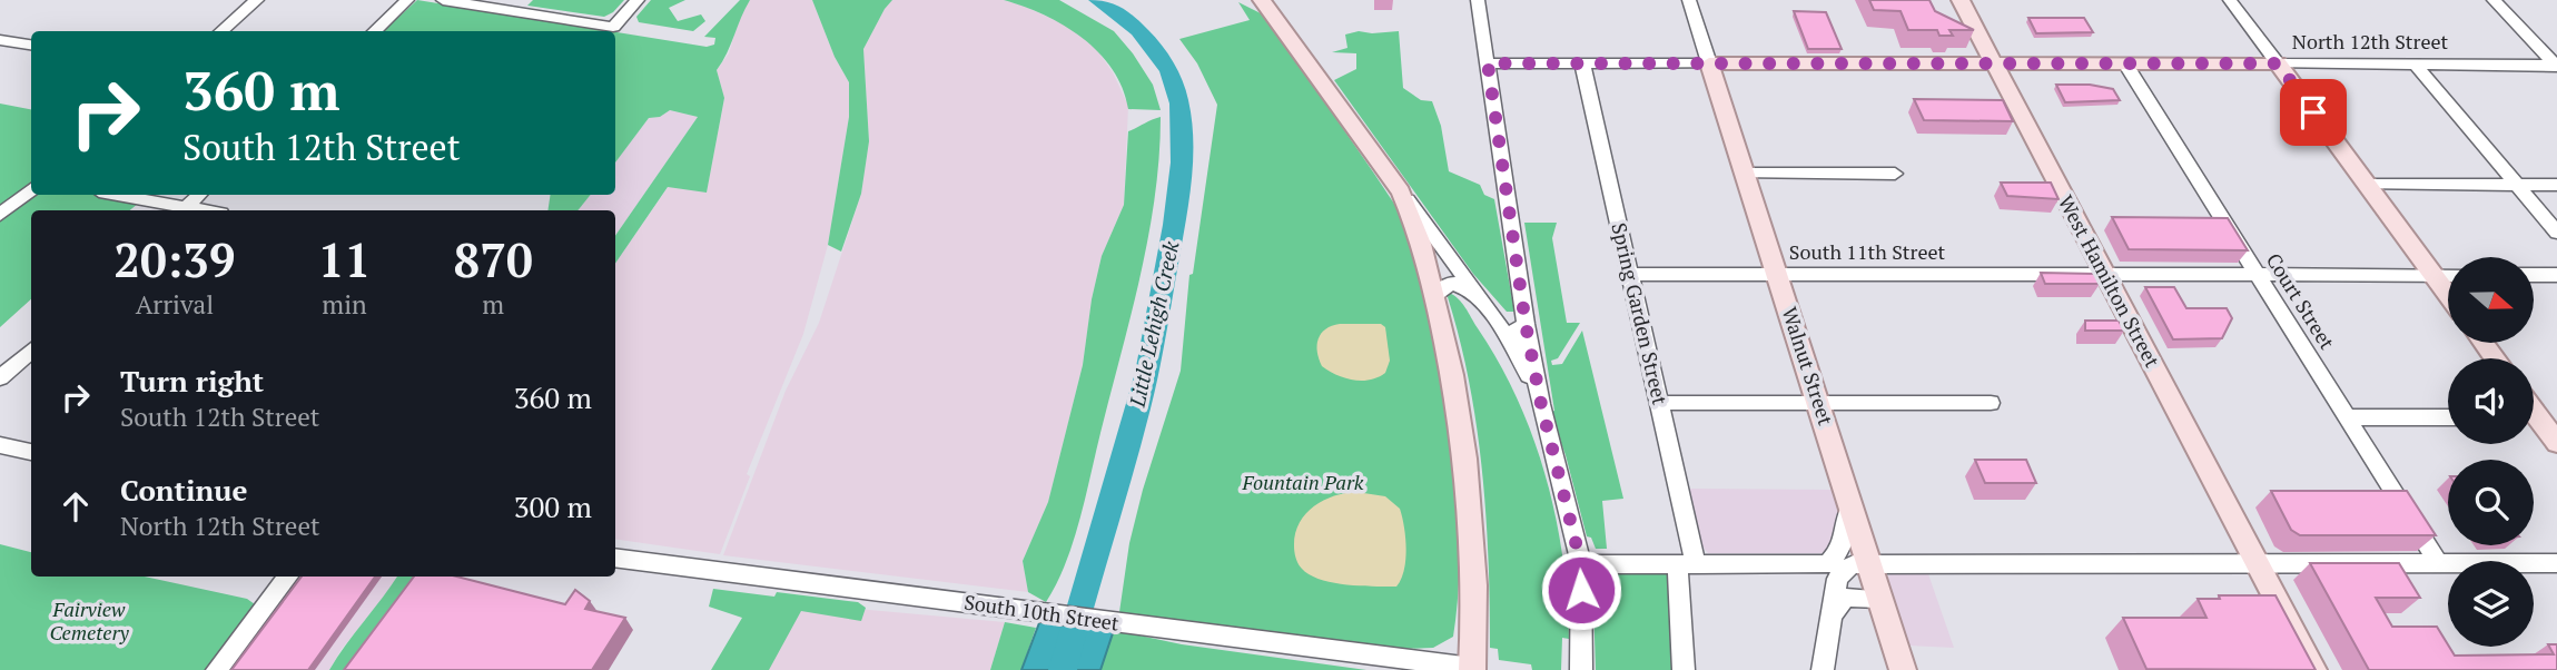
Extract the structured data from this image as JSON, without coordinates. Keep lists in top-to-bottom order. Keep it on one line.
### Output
{"streets":{"main road":["North 12th Street","West Hamilton Street","Walnut Street"],"street":["South 11th Street","Court Street","Spring Garden Street","South 10th Street"]},"crossings":[["North 12th Street","West Hamilton Street"],["North 12th Street","Court Street"],["North 12th Street","Walnut Street"],["South 11th Street","West Hamilton Street"],["South 11th Street","Court Street"],["South 11th Street","Spring Garden Street"],["South 11th Street","Walnut Street"]],"water":["Little Lehigh Creek"],"parks":["Fountain Park","Fairview Cemetery"],"north":"right","page":{"turn":["360 m","South 12th Street"],"eta":["20:39","Arrival","11","min","870","m"],"list":[{"name":"Turn right","note":"South 12th Street","value":"360 m"},{"name":"Continue","note":"North 12th Street","value":"300 m"}]}}
